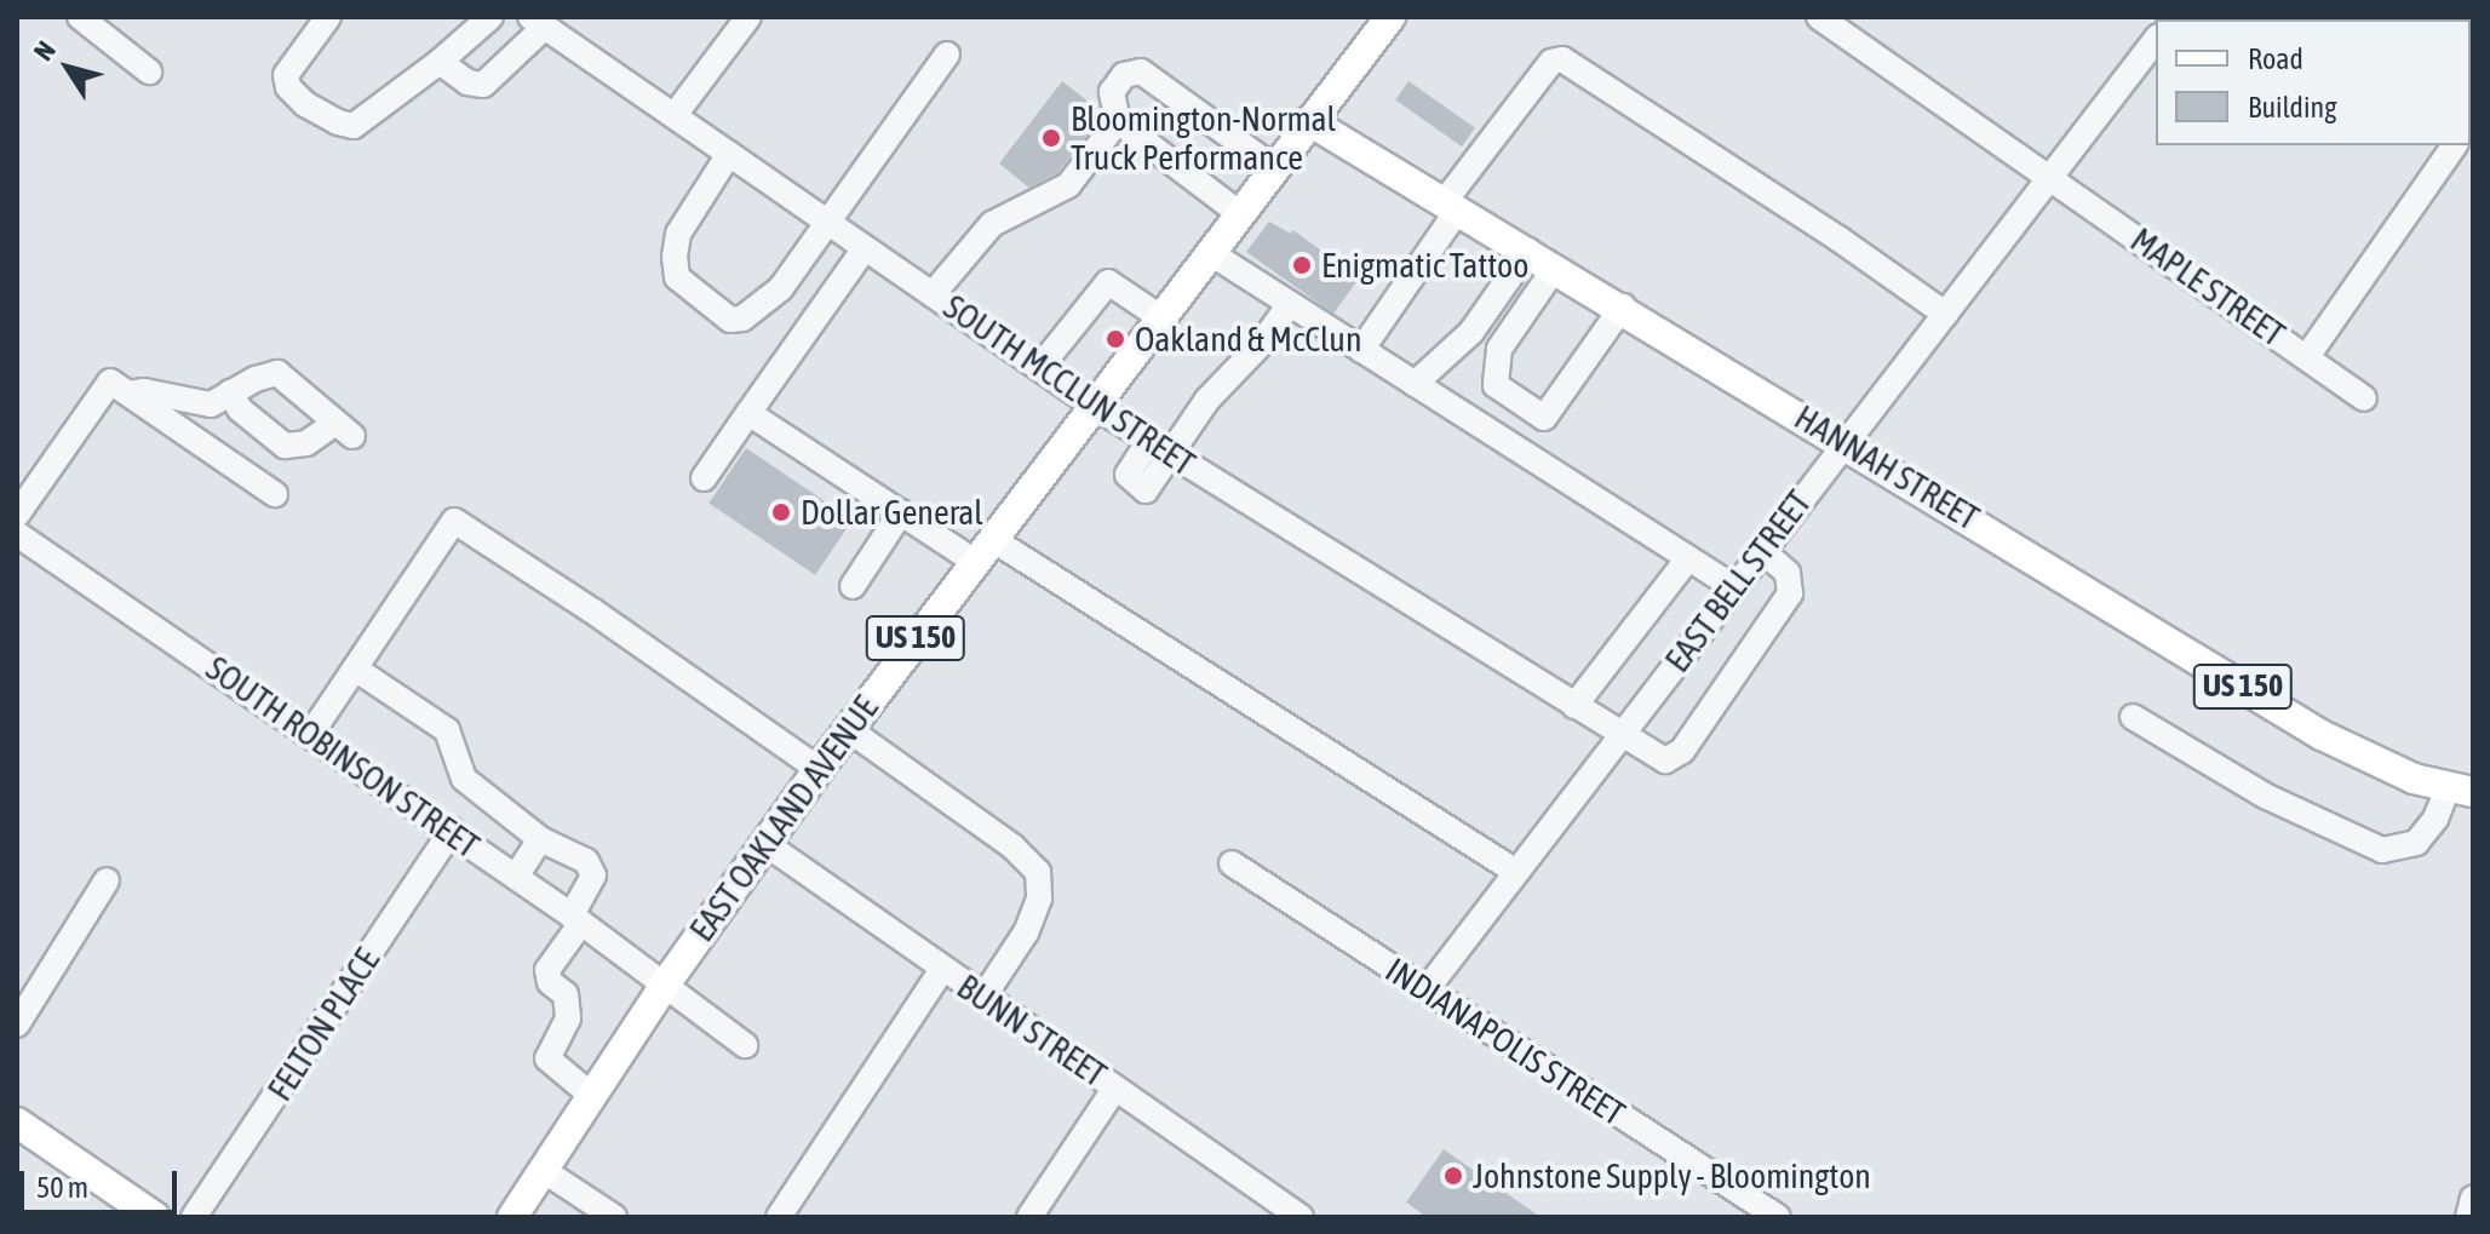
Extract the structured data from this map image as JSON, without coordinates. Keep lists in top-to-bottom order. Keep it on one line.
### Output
{"streets":{"main road":["HANNAH STREET","US 150","EAST OAKLAND AVENUE"],"street":["MAPLE STREET","SOUTH MCCLUN STREET","EAST BELL STREET","SOUTH ROBINSON STREET","FELTON PLACE","BUNN STREET","INDIANAPOLIS STREET"]},"crossings":[["MAPLE STREET","EAST BELL STREET"],["SOUTH MCCLUN STREET","EAST BELL STREET"],["SOUTH MCCLUN STREET","EAST OAKLAND AVENUE"],["HANNAH STREET","EAST BELL STREET"],["HANNAH STREET","EAST OAKLAND AVENUE"],["EAST BELL STREET","INDIANAPOLIS STREET"],["SOUTH ROBINSON STREET","EAST OAKLAND AVENUE"],["SOUTH ROBINSON STREET","FELTON PLACE"],["EAST OAKLAND AVENUE","BUNN STREET"]],"places":["Bloomington-Normal Truck Performance","Enigmatic Tattoo","Oakland & McClun","Dollar General","Johnstone Supply - Bloomington"],"legend":["Road","Building"],"scale_bar":"50 m","north":"top left"}
